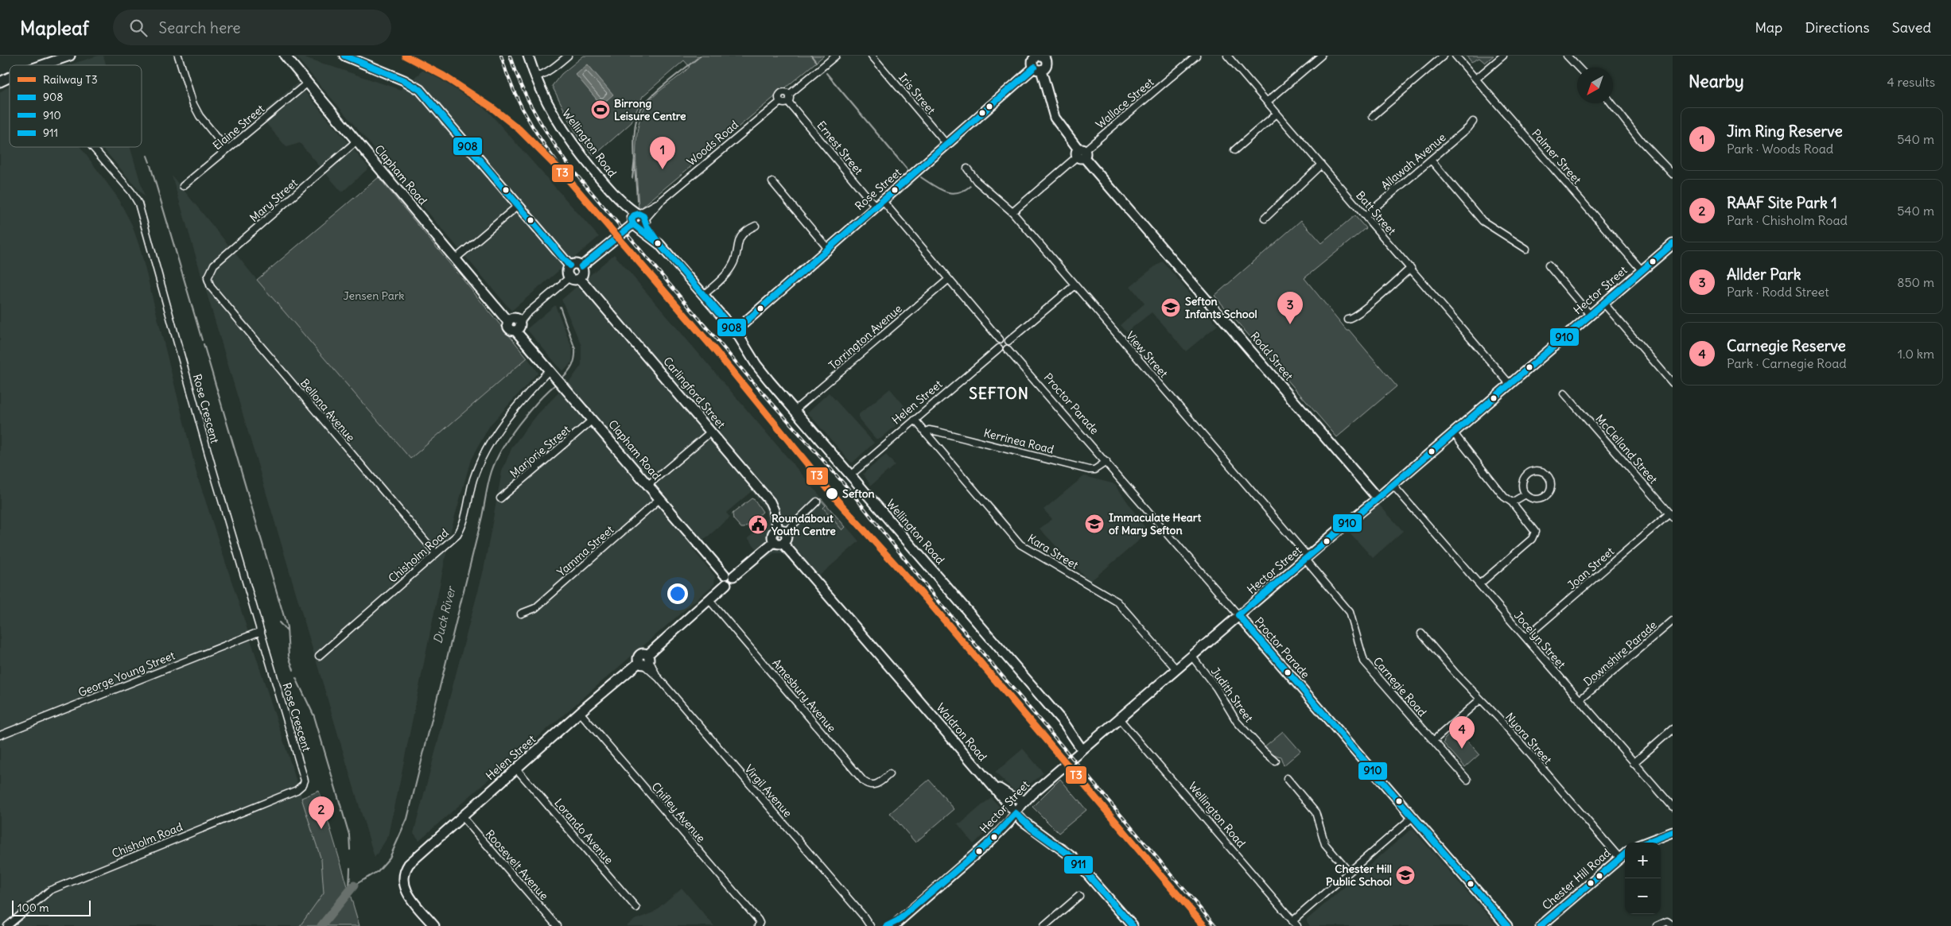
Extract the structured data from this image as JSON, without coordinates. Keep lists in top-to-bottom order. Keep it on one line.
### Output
{"streets":{"street":["Iris Street","Wallace Street","Elaine Street","Wellington Road","Woods Road","Ernest Street","Palmer Street","Allawah Avenue","Clapham Road","Rose Street","Mary Street","Batt Street","Hector Street","Torrington Avenue","View Street","Rodd Street","Carlingford Street","Helen Street","Proctor Parade","Rose Crescent","Bellona Avenue","Kerrinea Road","McClelland Street","Marjorie Street","Yamma Street","Kara Street","Chisholm Road","Joan Street","Jocelyn Street","Downshire Parade","George Young Street","Carnegie Road","Judith Street","Amesbury Avenue","Waldron Road","Nyora Street","Virgil Avenue","Chifley Avenue","Lorando Avenue","Roosevelt Avenue","Chester Hill Road"]},"crossings":[["Iris Street","Rose Street"],["Wallace Street","View Street"],["Wallace Street","Rodd Street"],["Elaine Street","Clapham Road"],["Wellington Road","Woods Road"],["Wellington Road","Rose Street"],["Wellington Road","Hector Street"],["Wellington Road","Torrington Avenue"],["Wellington Road","Helen Street"],["Woods Road","Ernest Street"],["Woods Road","Carlingford Street"],["Ernest Street","Rose Street"],["Palmer Street","Hector Street"],["Allawah Avenue","Batt Street"],["Clapham Road","Mary Street"],["Clapham Road","Helen Street"],["Clapham Road","Marjorie Street"],["Clapham Road","Yamma Street"],["Clapham Road","Chisholm Road"],["Rose Street","Rodd Street"],["Mary Street","Bellona Avenue"],["Batt Street","Hector Street"],["Hector Street","View Street"],["Hector Street","Rodd Street"],["Hector Street","Proctor Parade"],["Hector Street","Kara Street"],["Hector Street","Jocelyn Street"],["Hector Street","Carnegie Road"],["Hector Street","Judith Street"],["Hector Street","Waldron Road"],["View Street","Carnegie Road"],["Helen Street","Proctor Parade"],["Helen Street","Kara Street"],["Helen Street","Amesbury Avenue"],["Helen Street","Waldron Road"],["Helen Street","Virgil Avenue"],["Helen Street","Chifley Avenue"],["Helen Street","Lorando Avenue"],["Helen Street","Roosevelt Avenue"],["Proctor Parade","Kerrinea Road"],["Rose Crescent","Chisholm Road"],["Rose Crescent","George Young Street"],["Bellona Avenue","Chisholm Road"],["Kerrinea Road","Kara Street"],["McClelland Street","Joan Street"],["Joan Street","Jocelyn Street"],["Jocelyn Street","Downshire Parade"],["Nyora Street","Chester Hill Road"]],"districts":["SEFTON"],"water":["Duck River"],"parks":["Jensen Park"],"places":{"sports":["Birrong Leisure Centre"],"school or university":["Sefton Infants School","Immaculate Heart of Mary Sefton","Chester Hill Public School"],"other":["Sefton"],"public building":["Roundabout Youth Centre"]},"lines":["rail line T3","transit line 908","transit line 910","transit line 911"],"legend":["Railway T3","908","910","911"],"scale_bar":"100 m","north":"bottom left","page":{"header":"Mapleaf","search":"Search here","nav":["Map","Directions","Saved"],"heading":["Nearby","4 results"],"list":[{"mark":"1","name":"Jim Ring Reserve","note":"Park · Woods Road","value":"540 m"},{"mark":"2","name":"RAAF Site Park 1","note":"Park · Chisholm Road","value":"540 m"},{"mark":"3","name":"Allder Park","note":"Park · Rodd Street","value":"850 m"},{"mark":"4","name":"Carnegie Reserve","note":"Park · Carnegie Road","value":"1.0 km"}],"pins":["1","3","4","2"],"map_buttons":["+","−"],"scale":"100 m"}}
